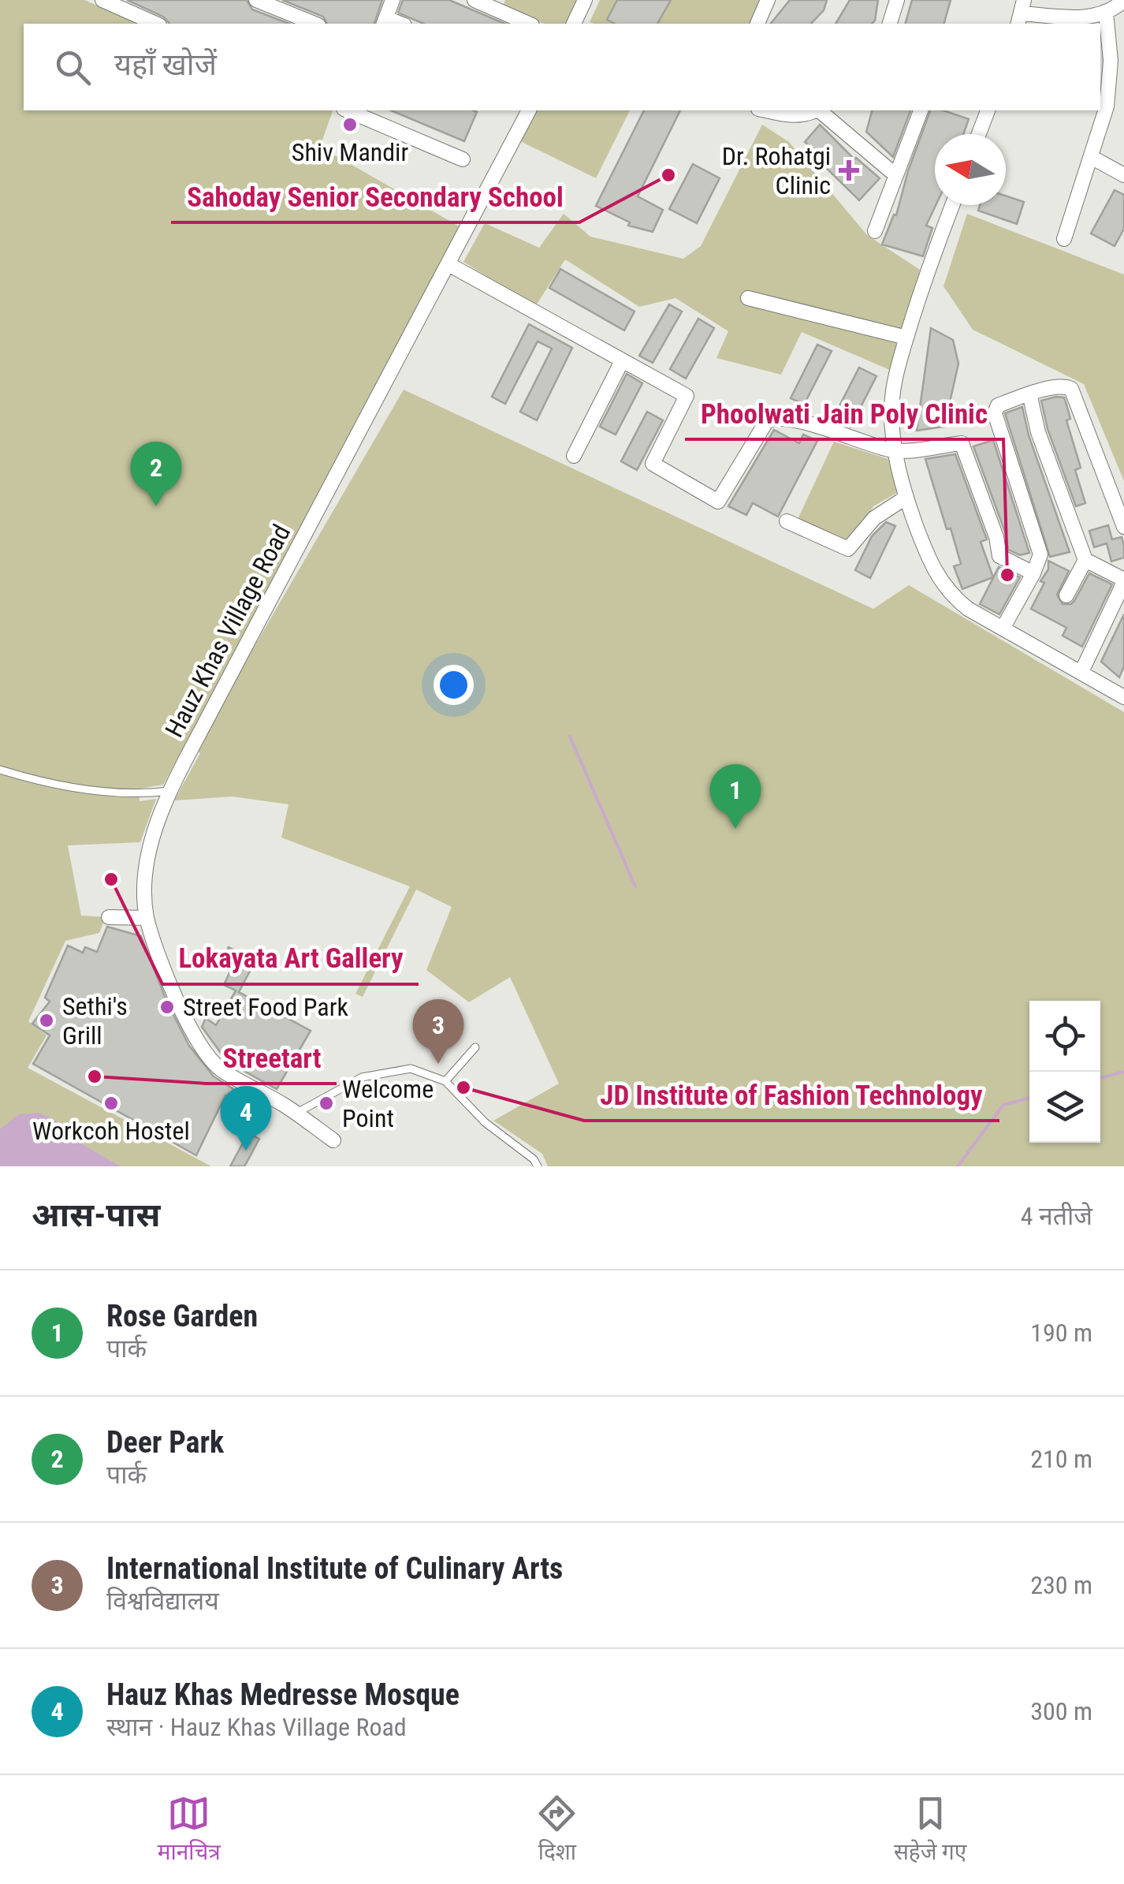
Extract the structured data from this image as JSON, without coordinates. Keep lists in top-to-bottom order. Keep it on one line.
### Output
{"streets":{"street":["Hauz Khas Village Road"]},"places":{"other":["Shiv Mandir","Sahoday Senior Secondary School","Phoolwati Jain Poly Clinic","Lokayata Art Gallery","Street Food Park","Sethi's Grill","Streetart","JD Institute of Fashion Technology","Workcoh Hostel","Welcome Point"],"health":["Dr. Rohatgi Clinic"]},"north":"left","page":{"search":"यहाँ खोजें","pins":["2","1","3","4"],"heading":["आस-पास","4 नतीजे"],"list":[{"mark":"1","name":"Rose Garden","note":"पार्क","value":"190 m"},{"mark":"2","name":"Deer Park","note":"पार्क","value":"210 m"},{"mark":"3","name":"International Institute of Culinary Arts","note":"विश्वविद्यालय","value":"230 m"},{"mark":"4","name":"Hauz Khas Medresse Mosque","note":"स्थान · Hauz Khas Village Road","value":"300 m"}],"nav":["मानचित्र","दिशा","सहेजे गए"]}}
